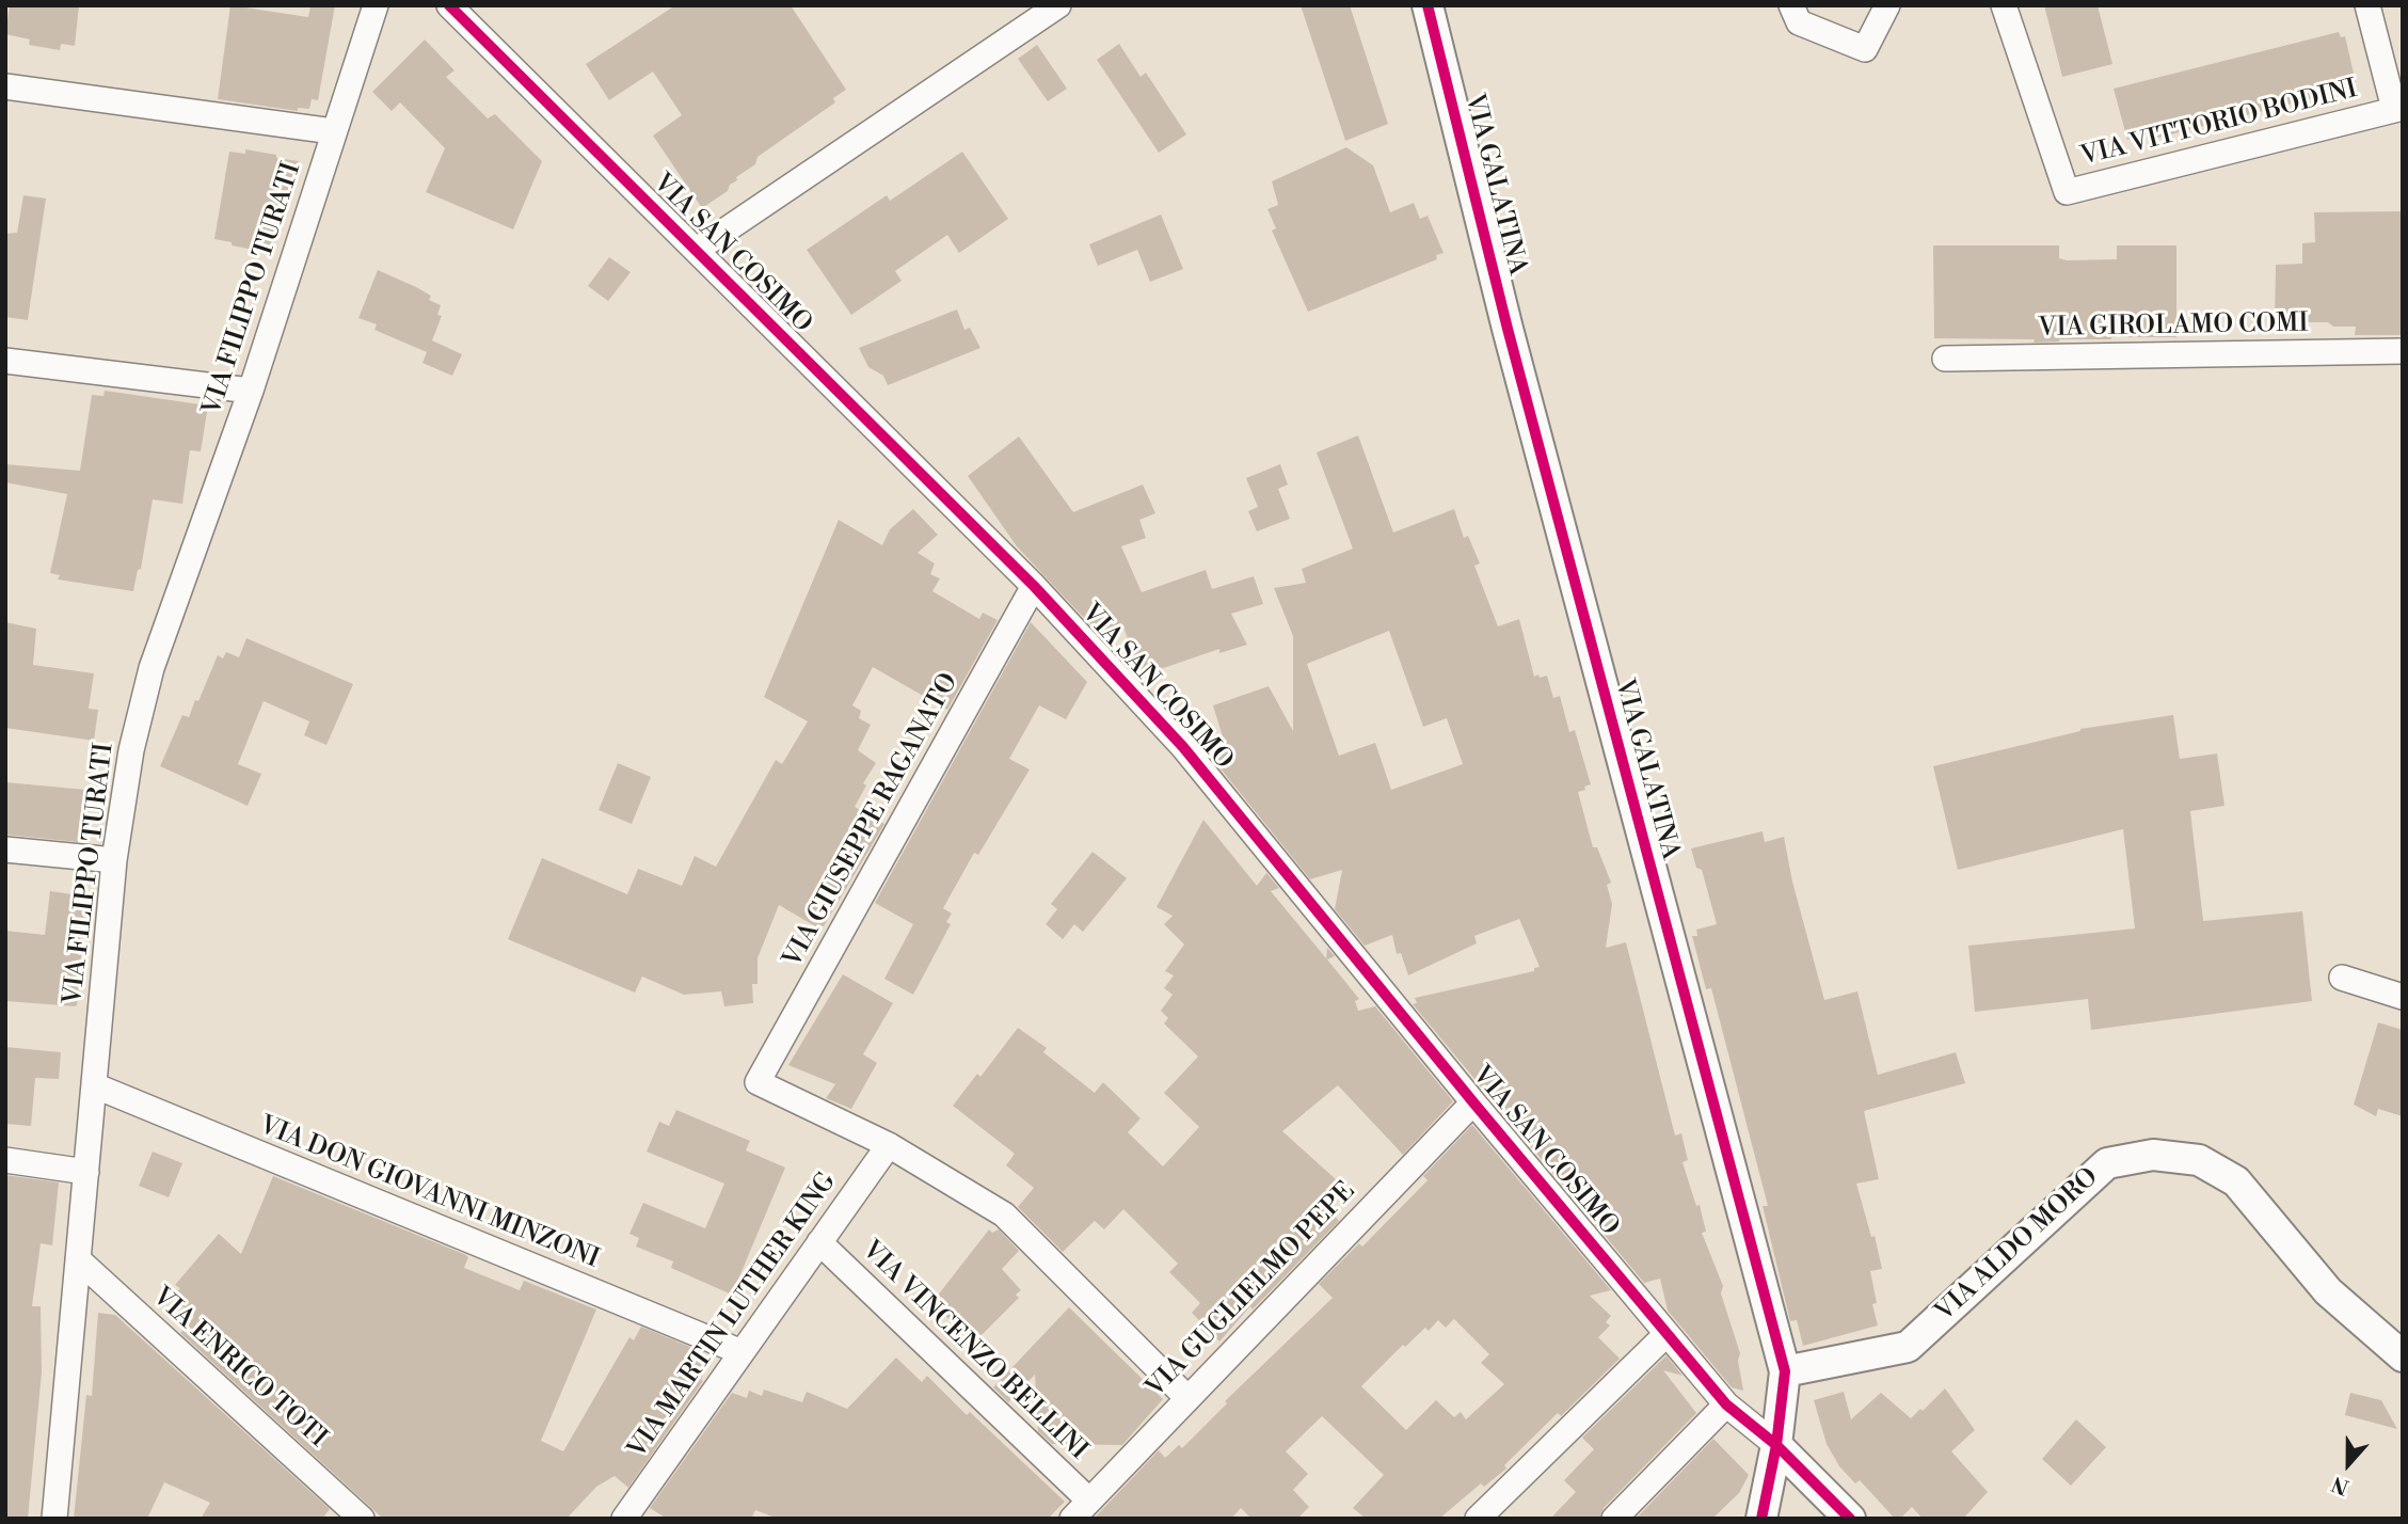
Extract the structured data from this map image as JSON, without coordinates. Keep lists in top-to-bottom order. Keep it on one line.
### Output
{"streets":{"street":["VIA VITTORIO BODINI","VIA GALATINA","VIA SAN COSIMO","VIA FILIPPO TURATI","VIA GIROLAMO COMI","VIA GIUSEPPE RAGANATO","VIA DON GIOVANNI MINZONI","VIA ALDO MORO","VIA GUGLIELMO PEPE","VIA MARTIN LUTHER KING","VIA VINCENZO BELLINI","VIA ENRICO TOTI"]},"crossings":[["VIA GALATINA","VIA SAN COSIMO"],["VIA GALATINA","VIA ALDO MORO"],["VIA SAN COSIMO","VIA GIUSEPPE RAGANATO"],["VIA SAN COSIMO","VIA GUGLIELMO PEPE"],["VIA FILIPPO TURATI","VIA DON GIOVANNI MINZONI"],["VIA FILIPPO TURATI","VIA ENRICO TOTI"],["VIA GIUSEPPE RAGANATO","VIA MARTIN LUTHER KING"],["VIA DON GIOVANNI MINZONI","VIA MARTIN LUTHER KING"],["VIA GUGLIELMO PEPE","VIA VINCENZO BELLINI"],["VIA MARTIN LUTHER KING","VIA VINCENZO BELLINI"]],"north":"bottom"}
